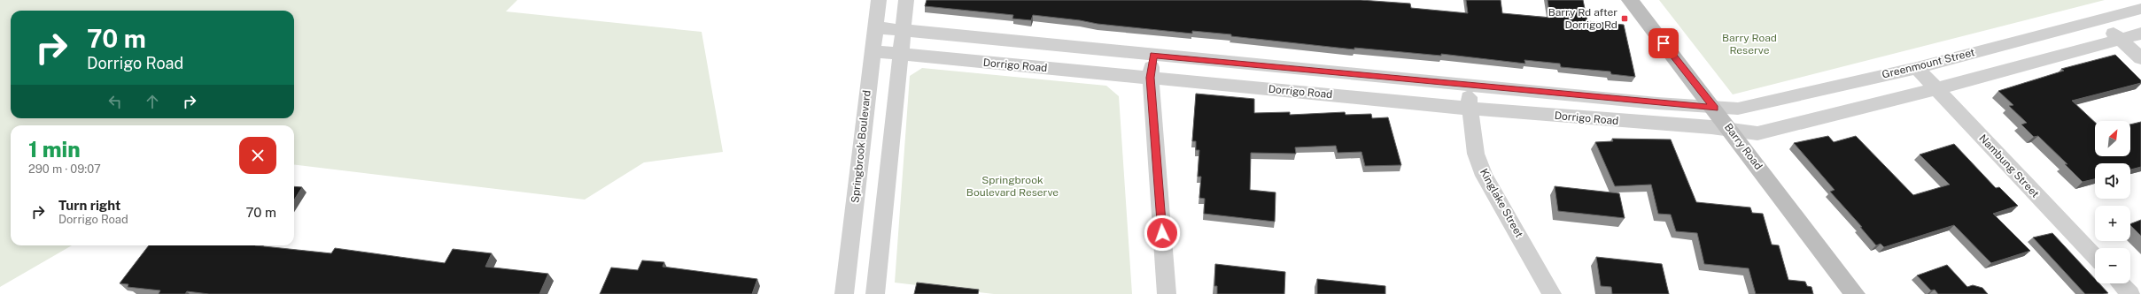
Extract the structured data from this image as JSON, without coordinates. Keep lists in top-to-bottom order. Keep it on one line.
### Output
{"streets":{"street":["Greenmount Street","Dorrigo Road","Springbrook Boulevard","Barry Road","Nambung Street","Kinglake Street"]},"crossings":[["Greenmount Street","Dorrigo Road"],["Greenmount Street","Barry Road"],["Greenmount Street","Nambung Street"],["Dorrigo Road","Springbrook Boulevard"],["Dorrigo Road","Barry Road"],["Dorrigo Road","Kinglake Street"]],"parks":["Barry Road Reserve","Springbrook Boulevard Reserve"],"places":{"transit":["Barry Rd after Dorrigo Rd"]},"north":"top right","page":{"turn":["70 m","Dorrigo Road"],"map_buttons":["+","−"],"heading":["1 min","290 m · 09:07"],"list":[{"name":"Turn right","note":"Dorrigo Road","value":"70 m"}]}}
